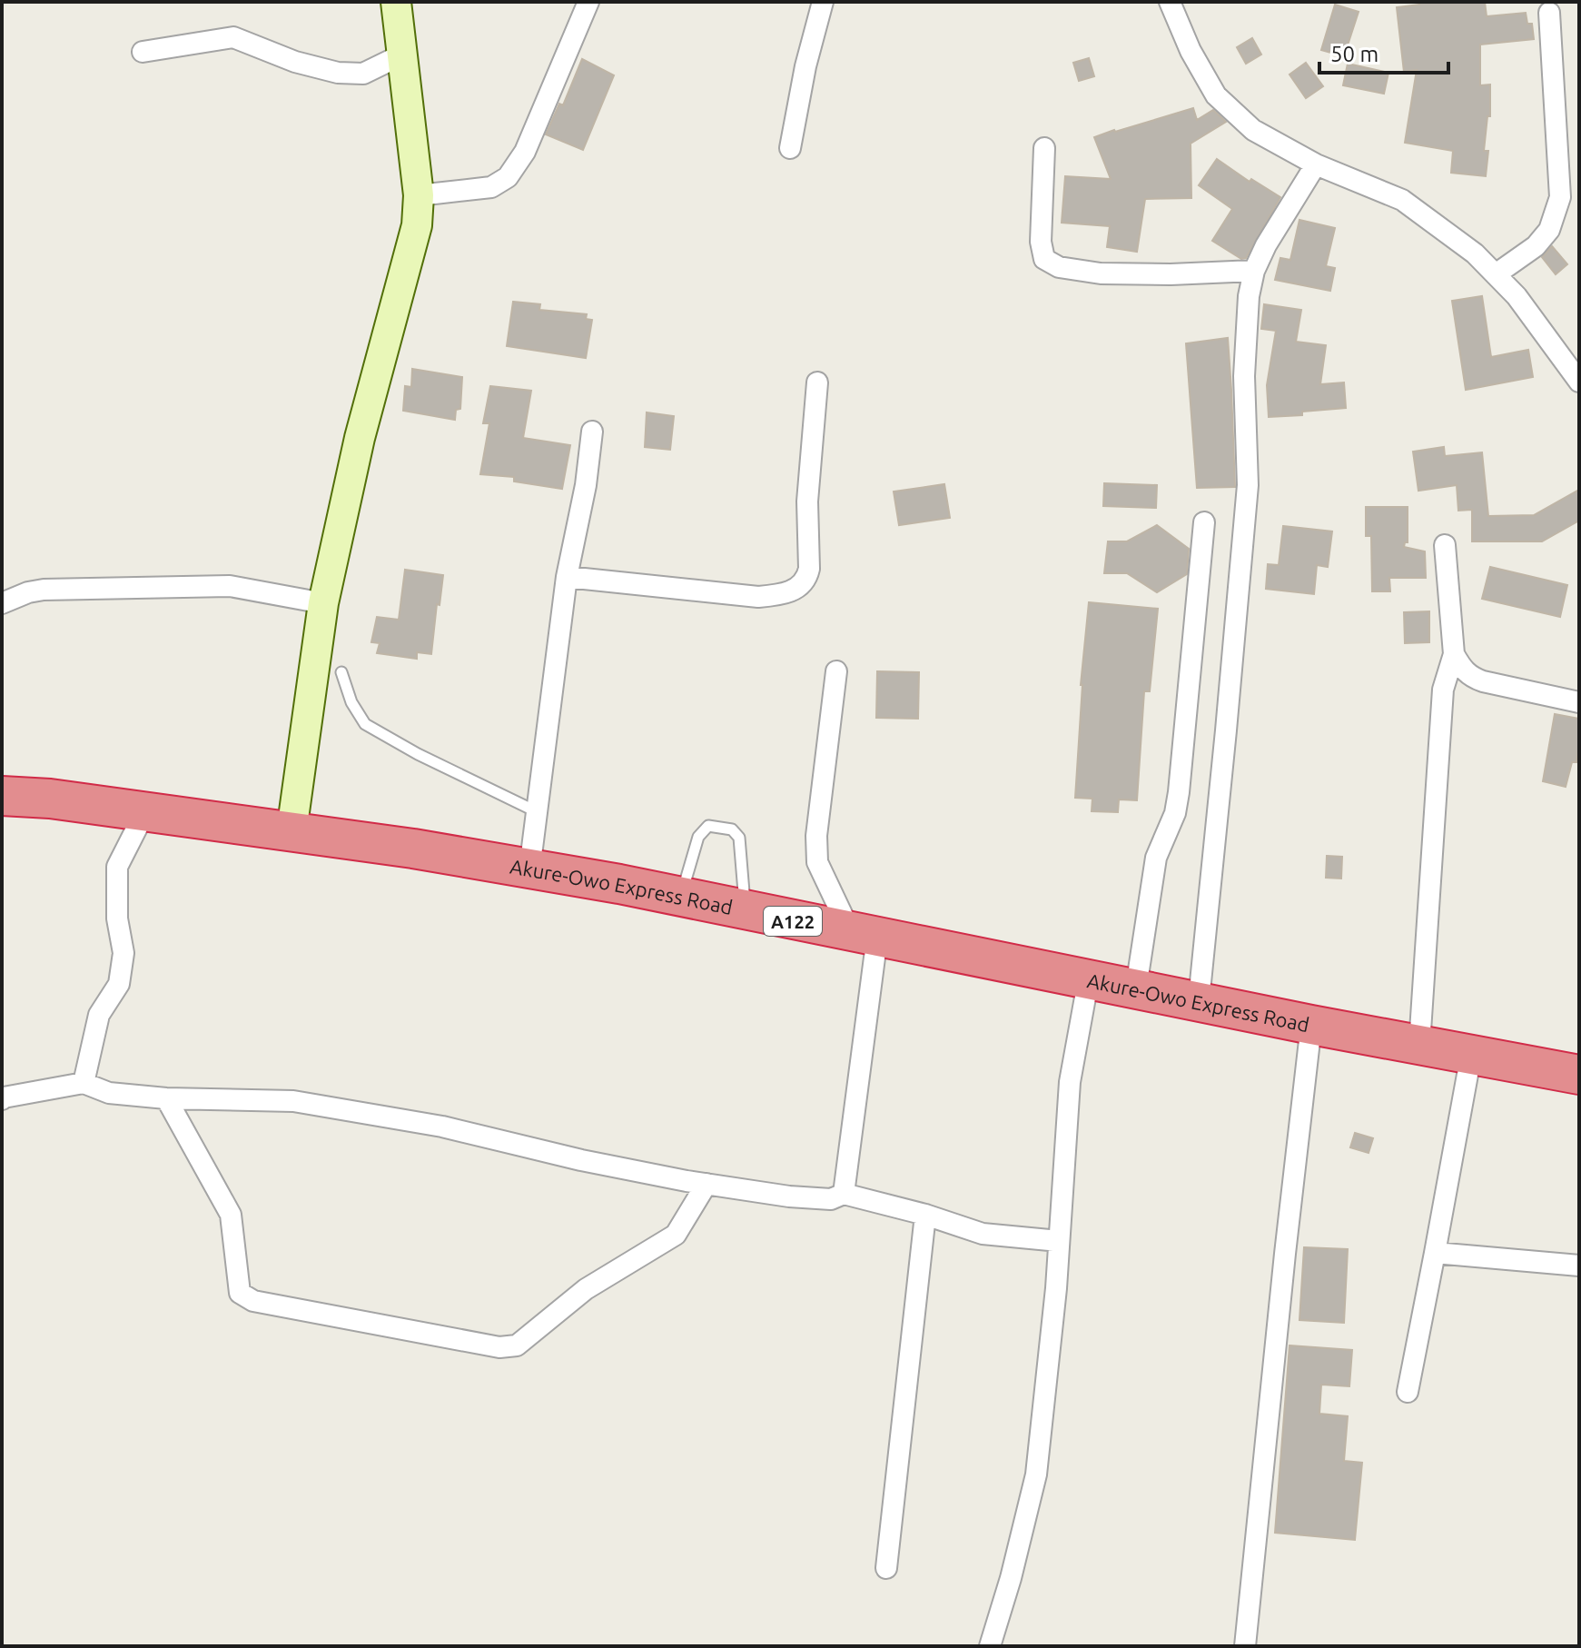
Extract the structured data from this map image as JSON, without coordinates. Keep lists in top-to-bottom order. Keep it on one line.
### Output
{"streets":{"highway":["Akure-Owo Express Road","A122"]},"scale_bar":"50 m"}
